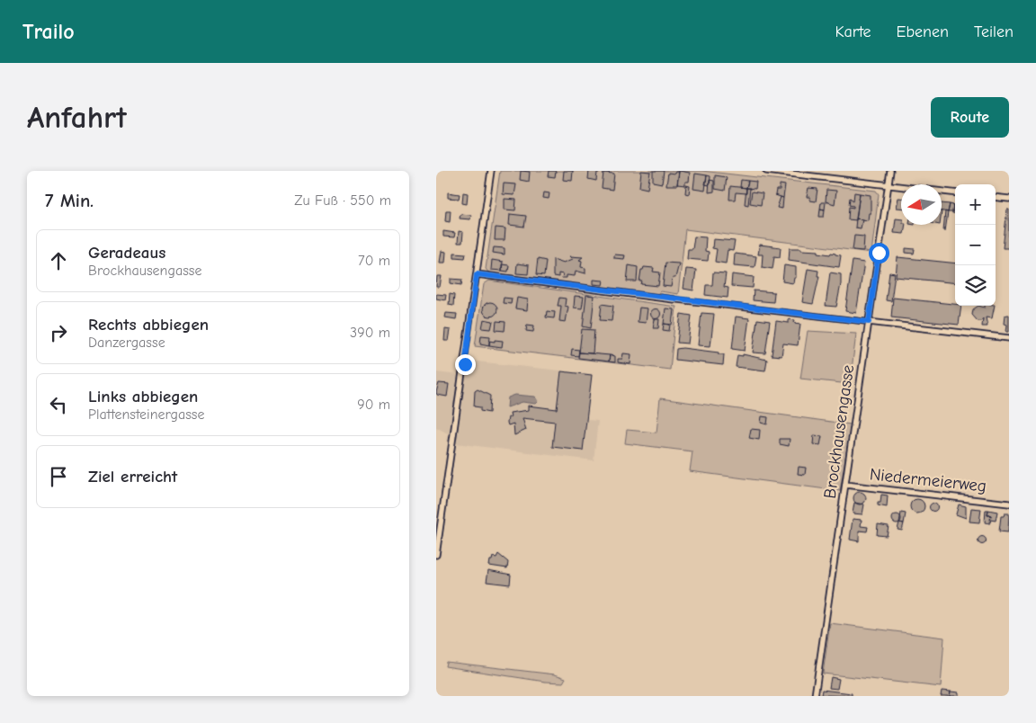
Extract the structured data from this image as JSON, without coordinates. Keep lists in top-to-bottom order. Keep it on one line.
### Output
{"streets":{"street":["Brockhausengasse","Niedermeierweg"]},"crossings":[["Brockhausengasse","Niedermeierweg"]],"north":"left","page":{"header":"Trailo","nav":["Karte","Ebenen","Teilen"],"buttons":"Route","title":"Anfahrt","heading":["7 Min.","Zu Fuß · 550 m"],"map_buttons":["+","−"],"list":[["Geradeaus","Brockhausengasse","70 m"],["Rechts abbiegen","Danzergasse","390 m"],["Links abbiegen","Plattensteinergasse","90 m"],"Ziel erreicht"]}}
